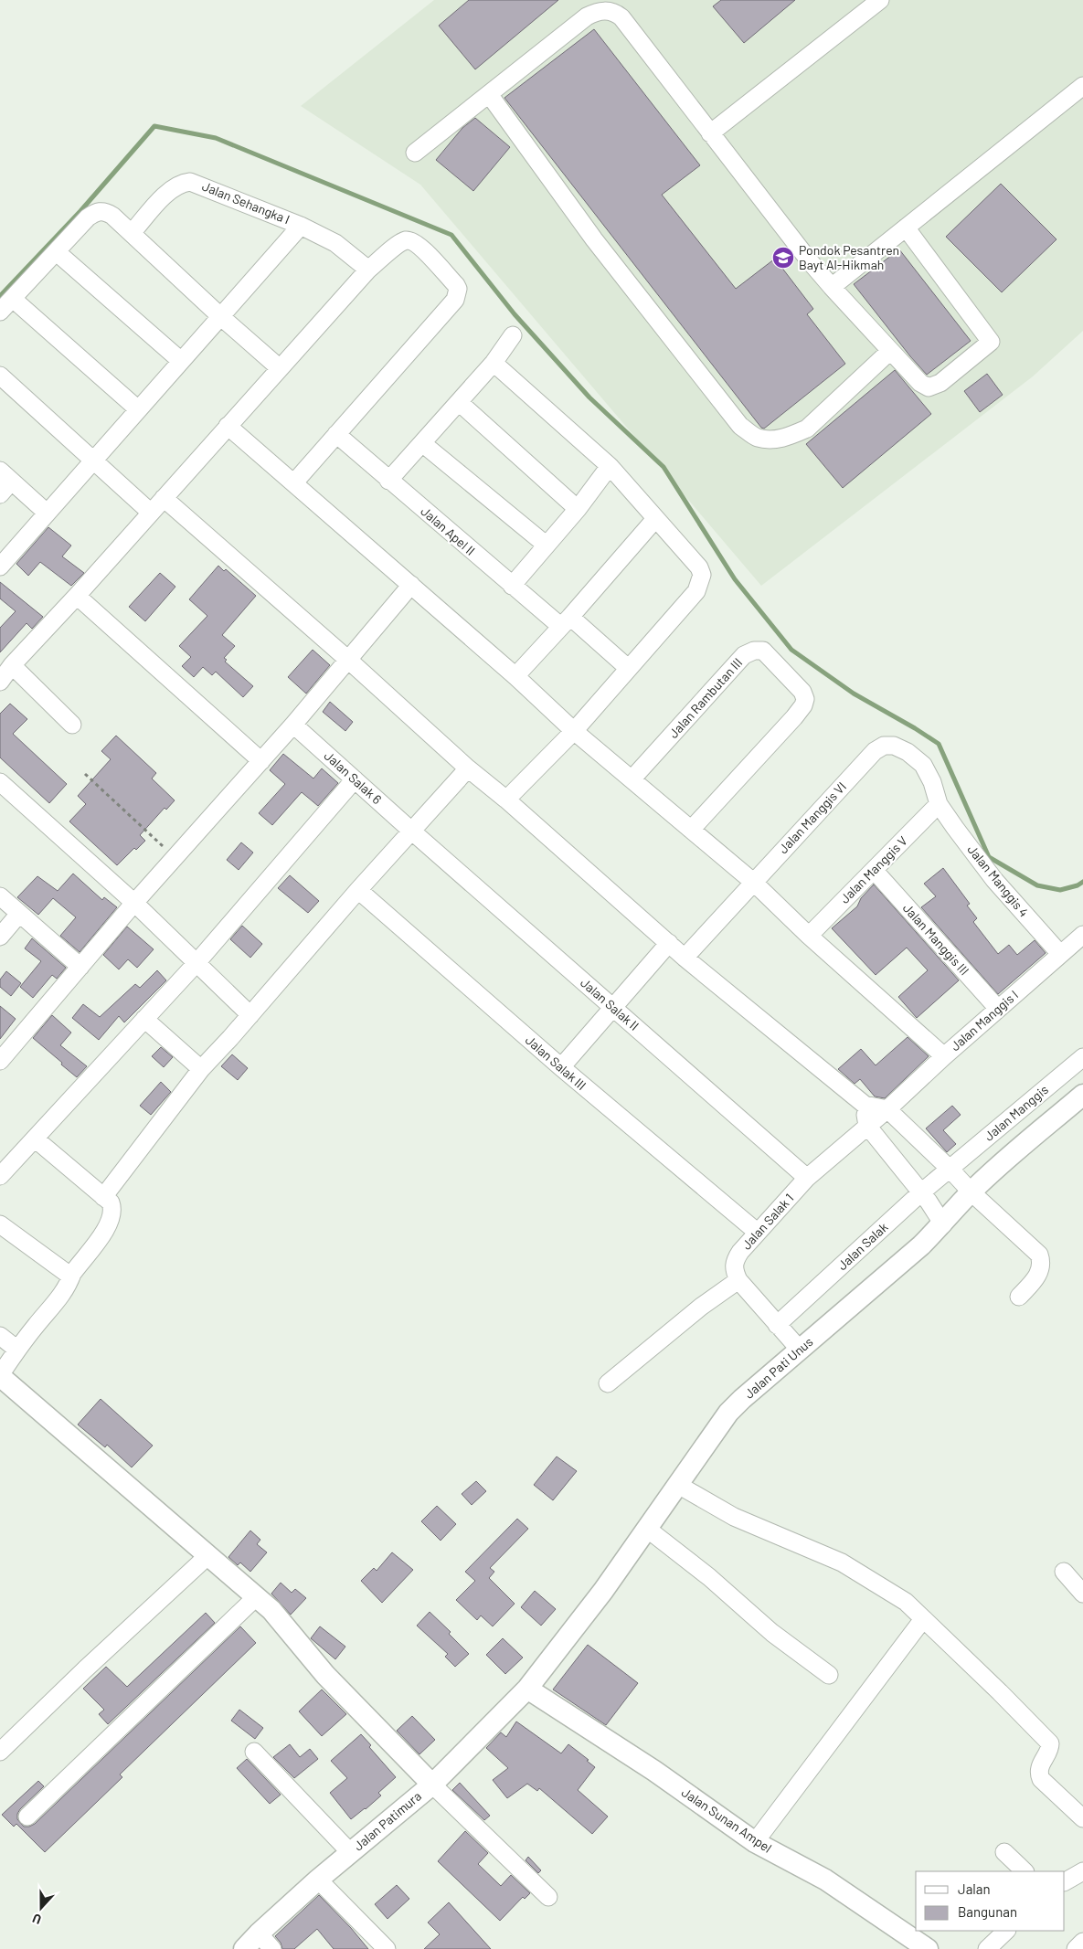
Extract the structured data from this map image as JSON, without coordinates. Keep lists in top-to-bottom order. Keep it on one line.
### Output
{"streets":{"main road":["Jalan Pati Unus","Jalan Sunan Ampel","Jalan Patimura"],"street":["Jalan Sehangka I","Jalan Apel II","Jalan Rambutan III","Jalan Salak 6","Jalan Manggis VI","Jalan Manggis V","Jalan Manggis 4","Jalan Manggis III","Jalan Salak II","Jalan Manggis I","Jalan Salak III","Jalan Manggis","Jalan Salak 1","Jalan Salak"]},"crossings":[["Jalan Salak 6","Jalan Salak II"],["Jalan Manggis VI","Jalan Manggis V"],["Jalan Manggis VI","Jalan Manggis 4"],["Jalan Manggis V","Jalan Manggis 4"],["Jalan Manggis V","Jalan Manggis III"],["Jalan Manggis 4","Jalan Manggis I"],["Jalan Manggis III","Jalan Manggis I"],["Jalan Salak II","Jalan Salak 1"],["Jalan Manggis I","Jalan Salak 1"],["Jalan Salak III","Jalan Salak 1"],["Jalan Manggis","Jalan Salak"],["Jalan Manggis","Jalan Pati Unus"],["Jalan Salak","Jalan Pati Unus"],["Jalan Pati Unus","Jalan Sunan Ampel"],["Jalan Pati Unus","Jalan Patimura"],["Jalan Sunan Ampel","Jalan Patimura"]],"places":{"school or university":["Pondok Pesantren Bayt Al-Hikmah"]},"legend":["Jalan","Bangunan"],"north":"bottom"}
